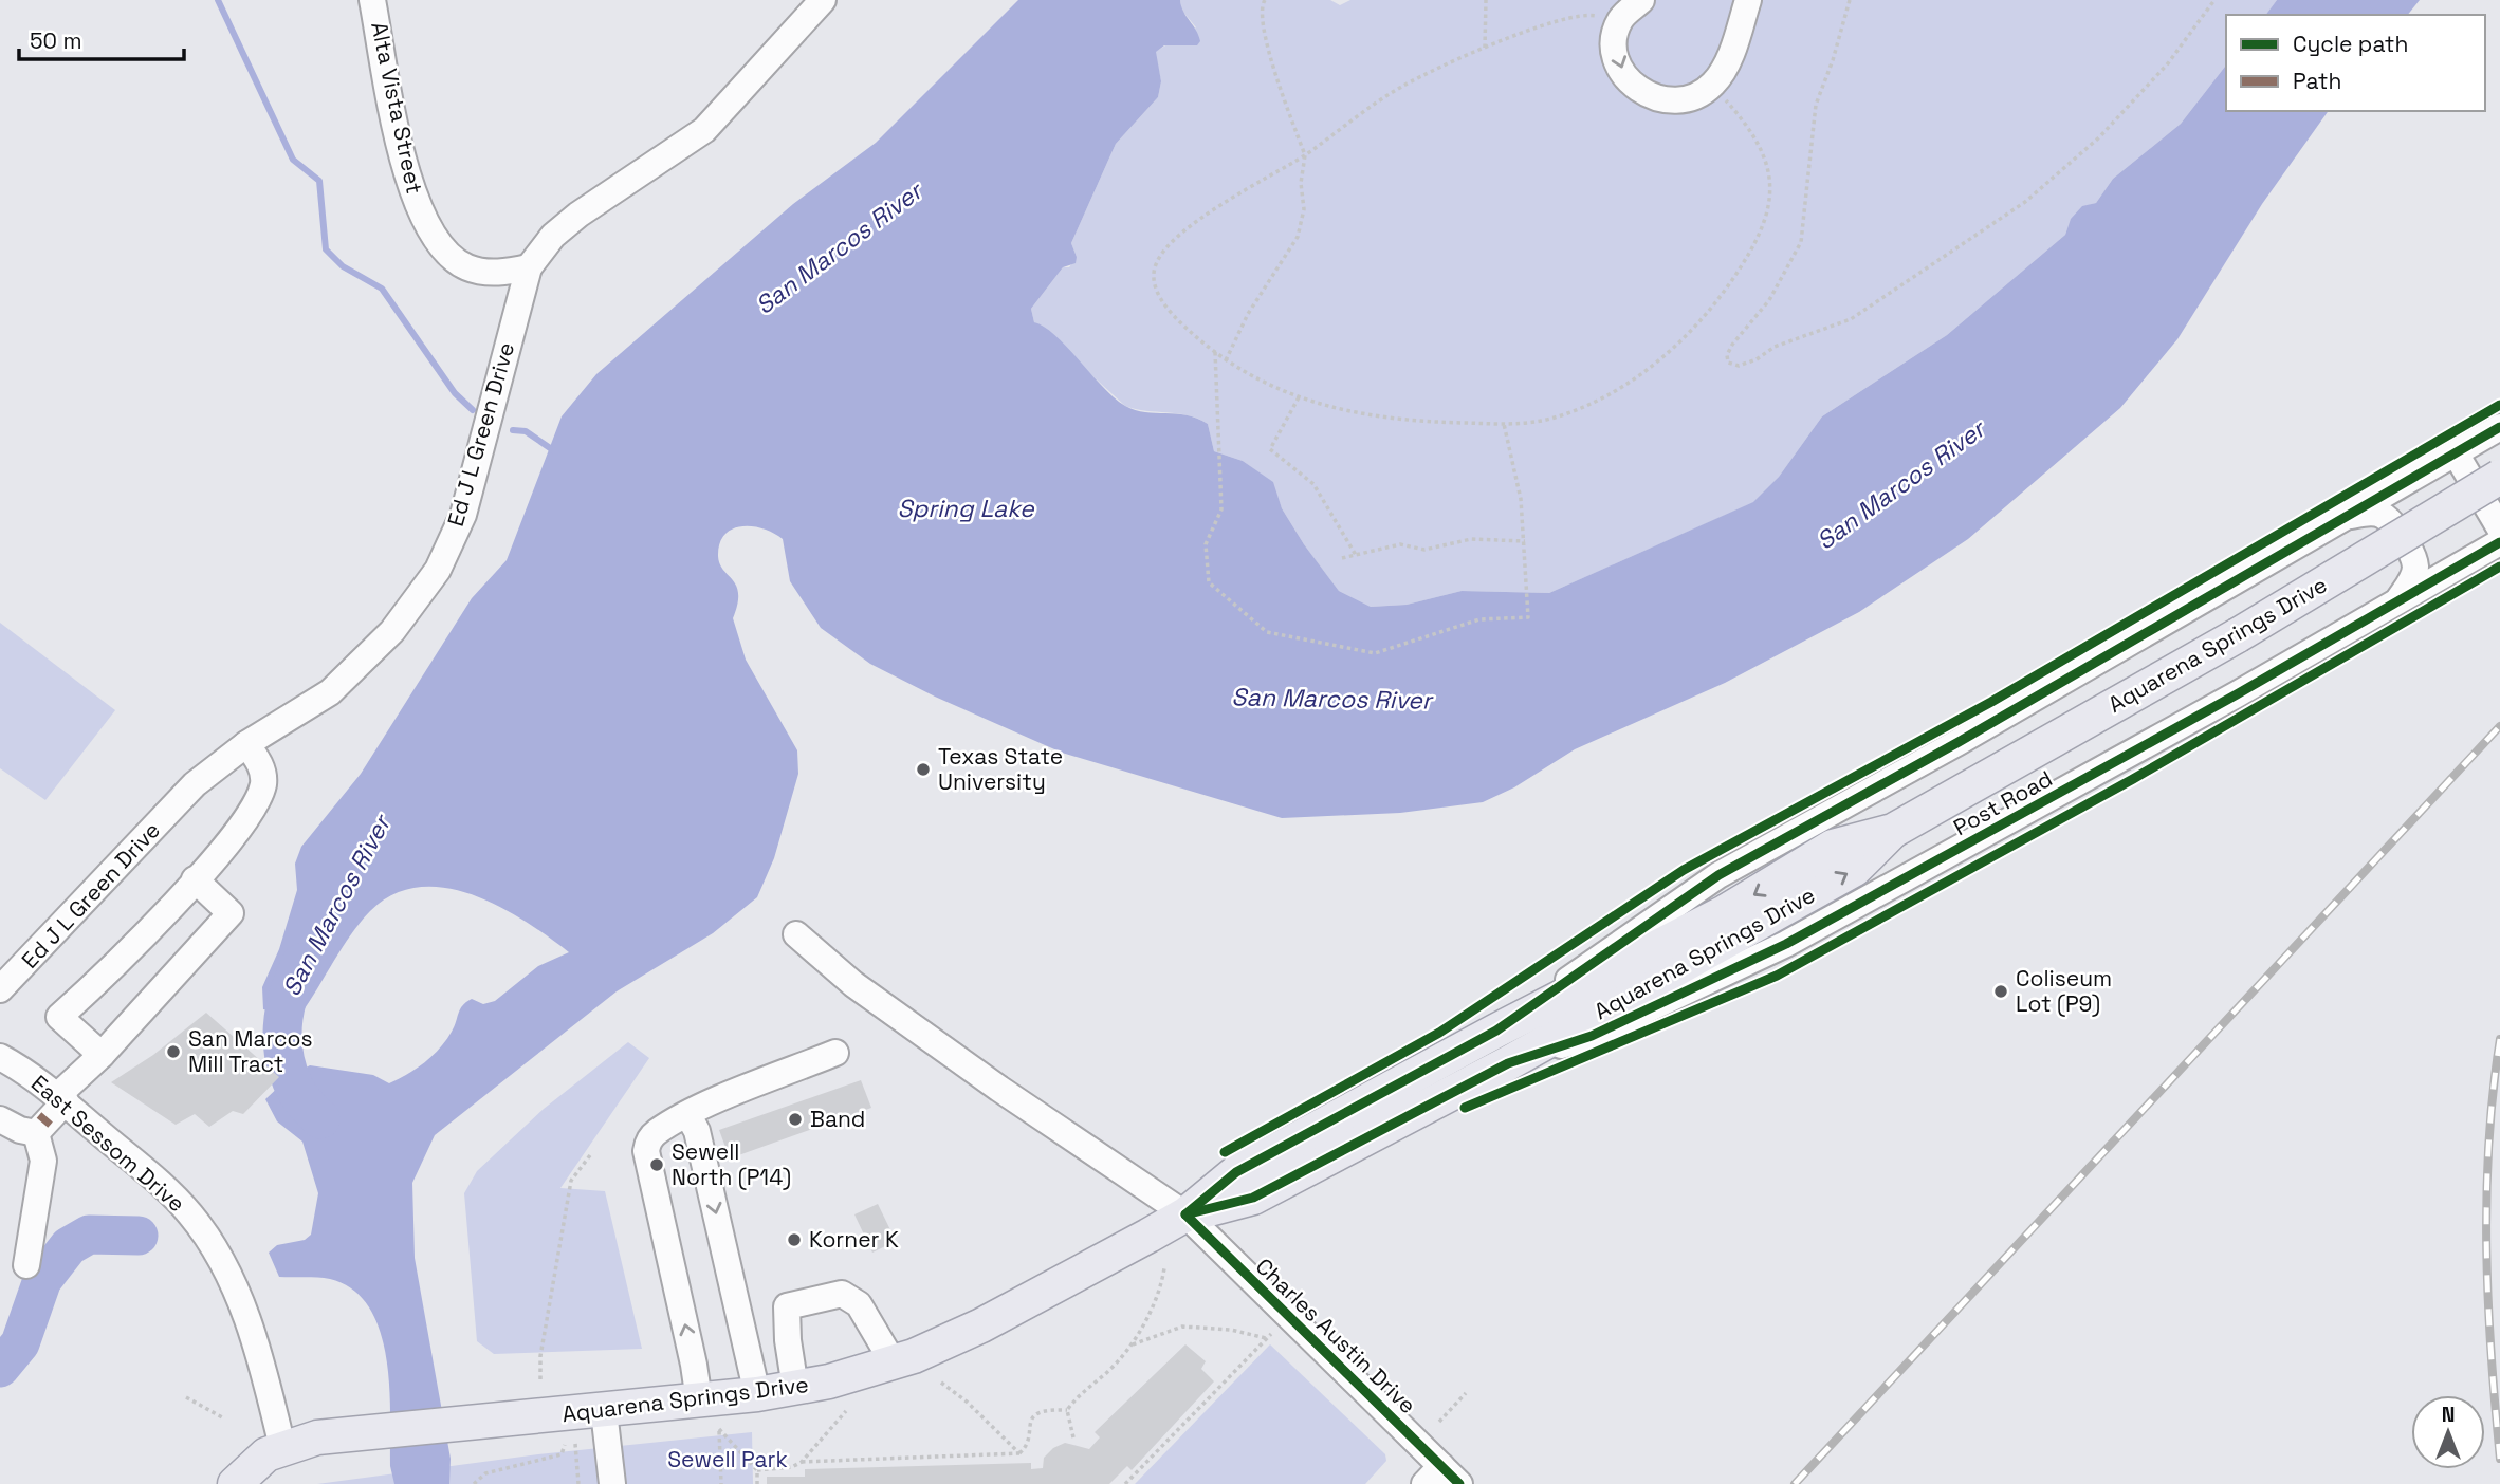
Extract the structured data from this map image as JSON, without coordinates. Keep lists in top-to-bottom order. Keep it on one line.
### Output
{"streets":{"main road":["Aquarena Springs Drive"],"street":["Alta Vista Street","Ed J L Green Drive","Post Road","East Sessom Drive","Charles Austin Drive"]},"crossings":[["Alta Vista Street","Ed J L Green Drive"],["Aquarena Springs Drive","Post Road"],["Aquarena Springs Drive","East Sessom Drive"],["Aquarena Springs Drive","Charles Austin Drive"]],"water":["San Marcos River","Spring Lake"],"parks":["Sewell Park"],"places":["Texas State University","Coliseum Lot (P9)","San Marcos Mill Tract","Band","Sewell North (P14)","Korner K"],"legend":["Cycle path","Path"],"scale_bar":"50 m","north":"top"}
